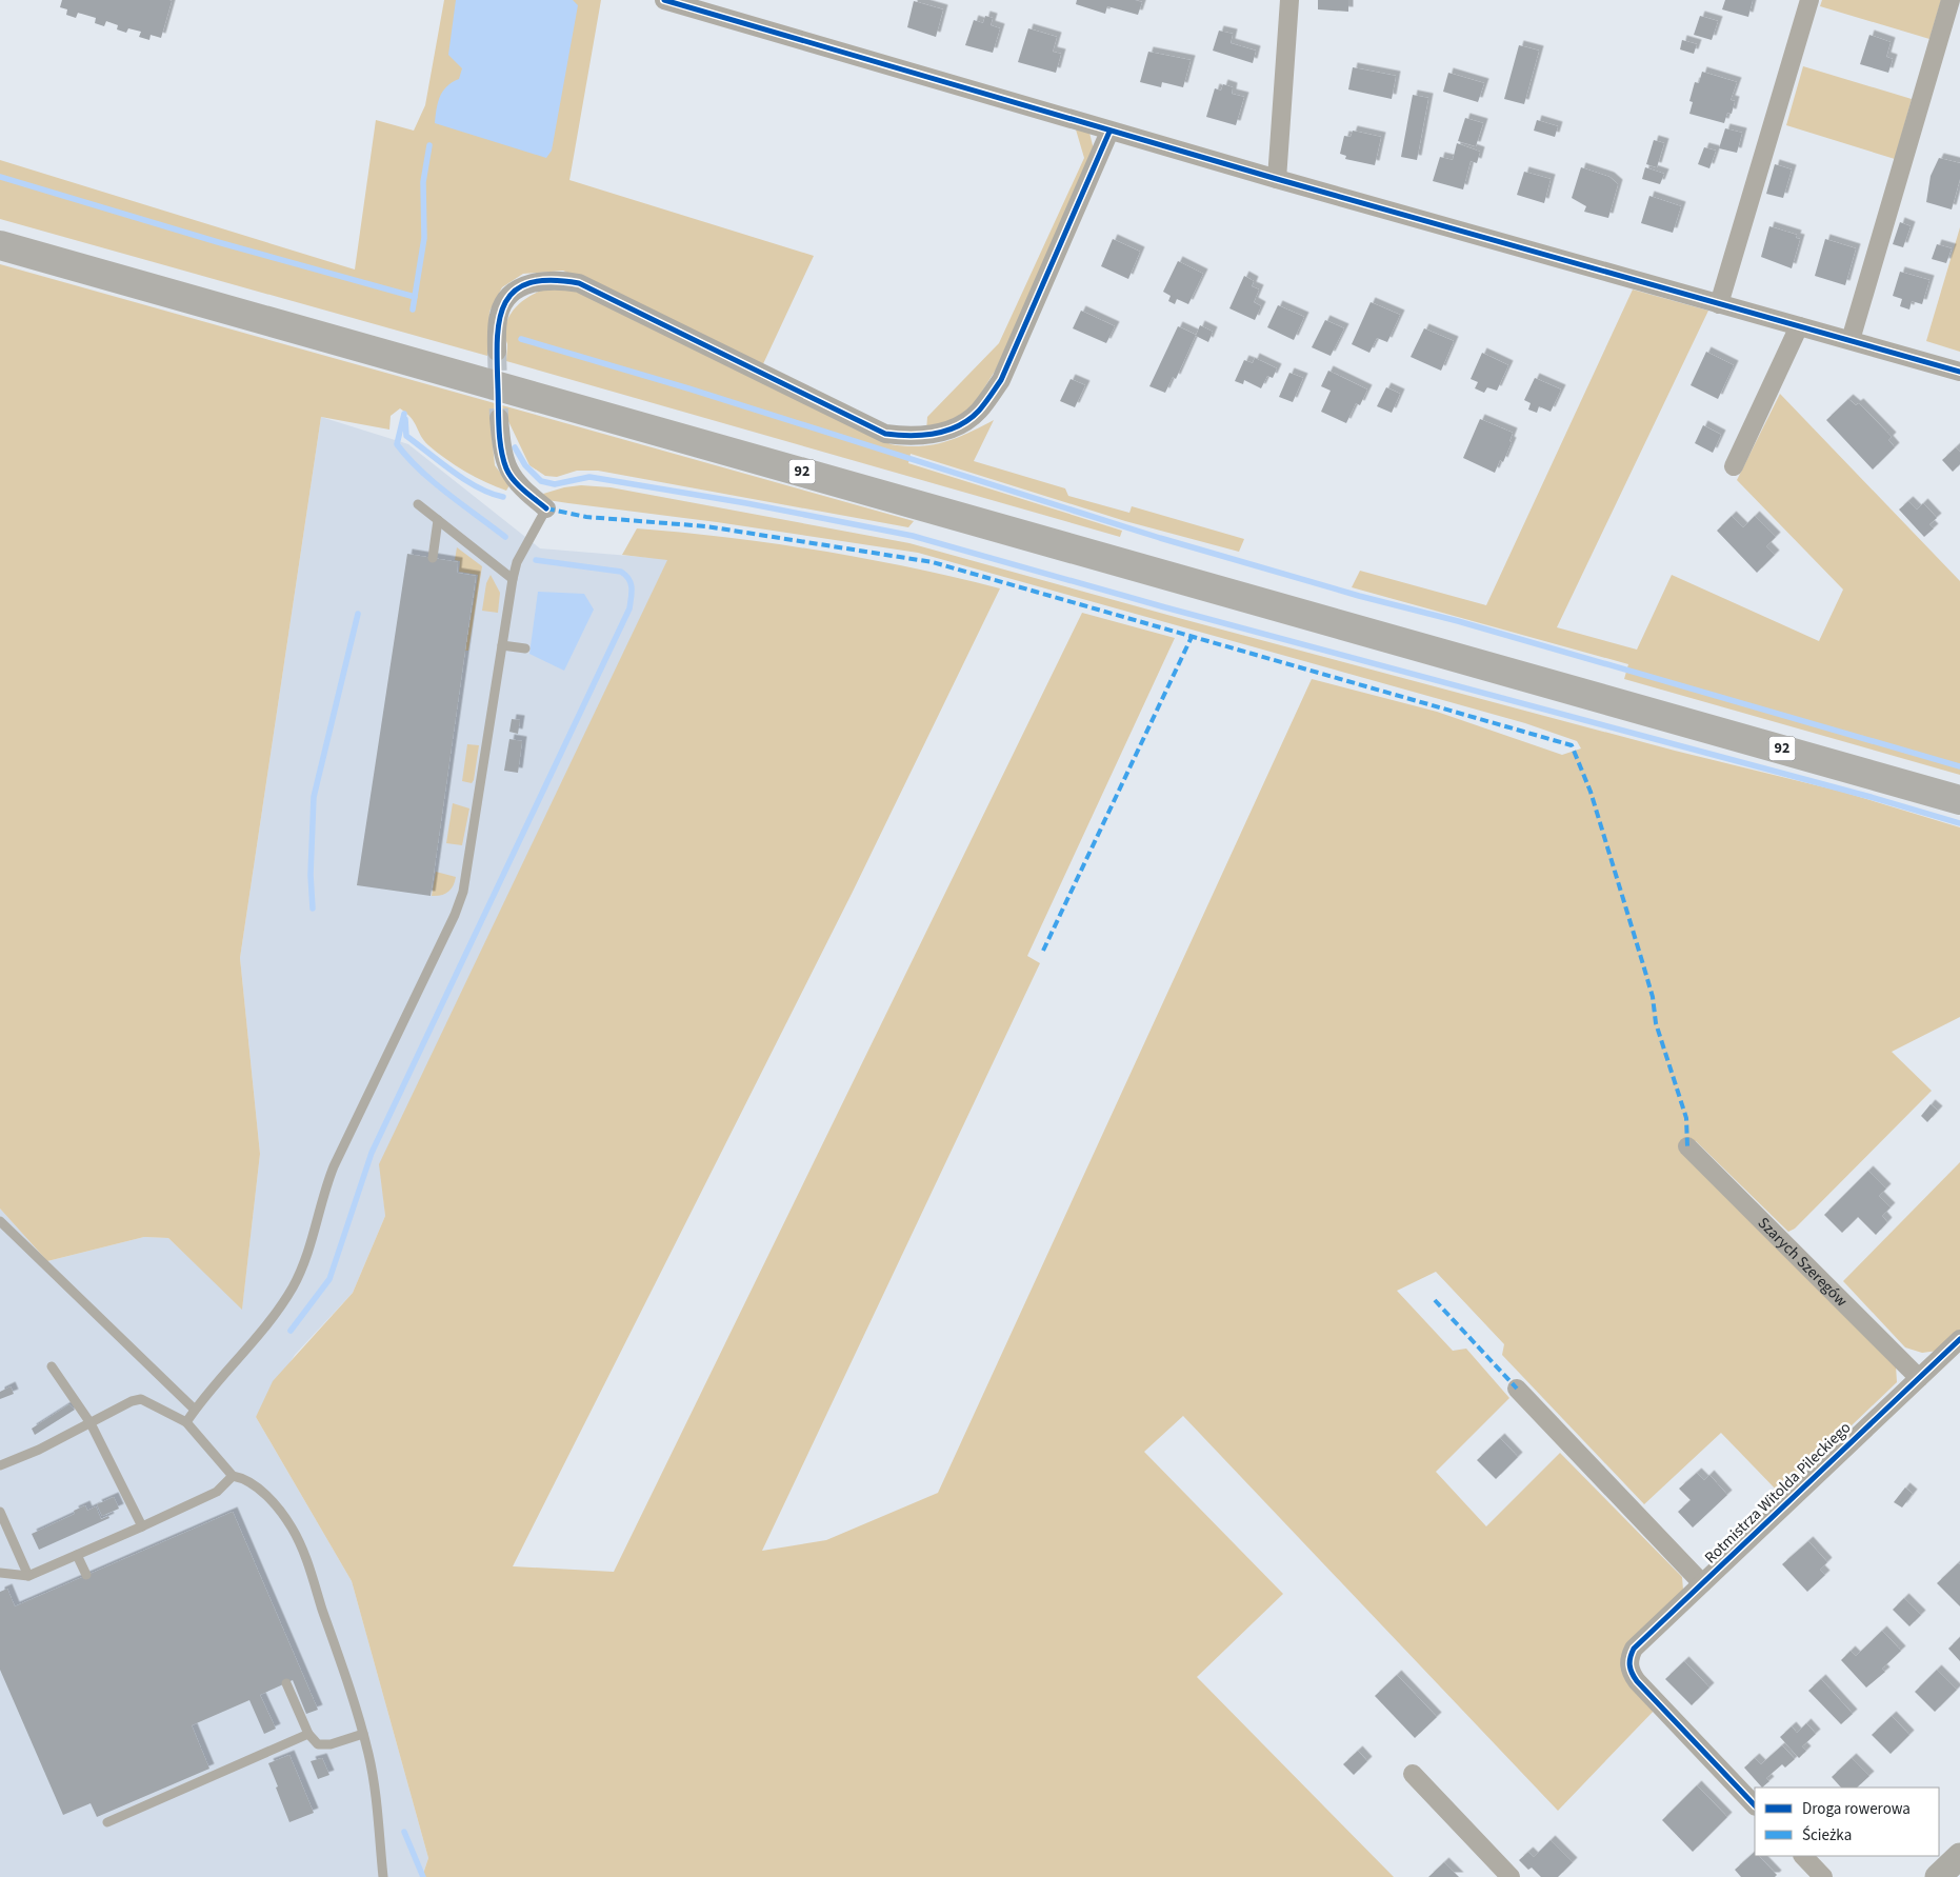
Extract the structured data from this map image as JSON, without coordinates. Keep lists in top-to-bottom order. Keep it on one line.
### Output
{"streets":{"main road":["92"],"street":["Szarych Szeregów","Rotmistrza Witolda Pileckiego"]},"crossings":[["Szarych Szeregów","Rotmistrza Witolda Pileckiego"]],"legend":["Droga rowerowa","Ścieżka"]}
